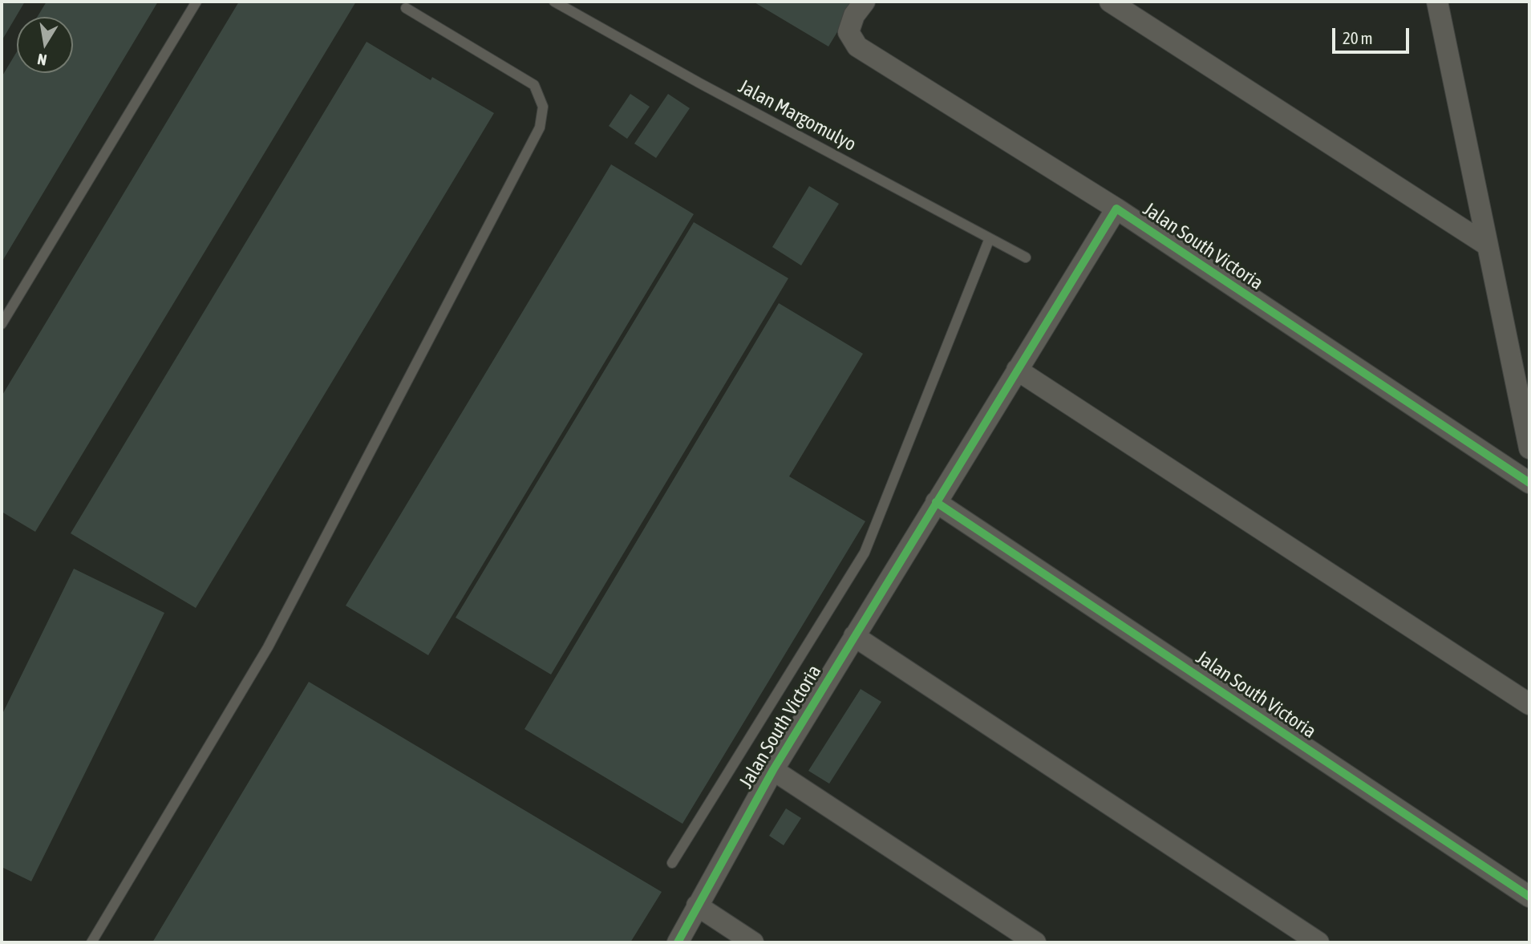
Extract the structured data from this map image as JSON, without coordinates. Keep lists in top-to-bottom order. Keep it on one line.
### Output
{"streets":{"street":["Jalan South Victoria"],"lane":["Jalan Margomulyo"]},"scale_bar":"20 m","north":"bottom"}
